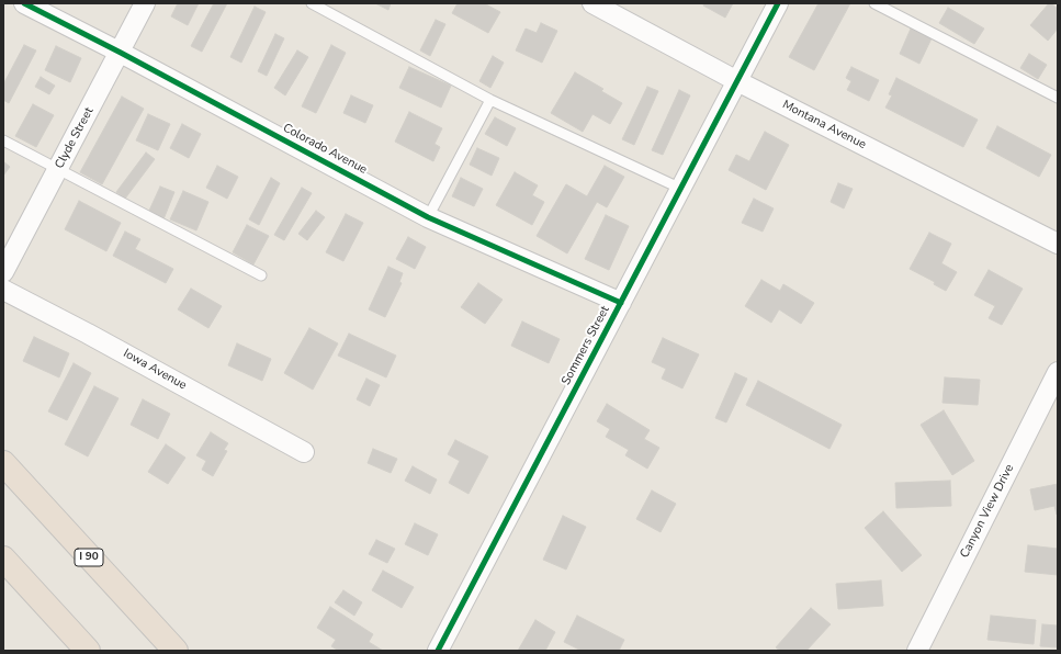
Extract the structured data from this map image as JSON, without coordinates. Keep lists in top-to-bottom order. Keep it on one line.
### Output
{"streets":{"highway":["I 90"],"street":["Montana Avenue","Clyde Street","Colorado Avenue","Sommers Street","Iowa Avenue","Canyon View Drive"]},"crossings":[["Montana Avenue","Sommers Street"],["Clyde Street","Colorado Avenue"],["Colorado Avenue","Sommers Street"]]}
